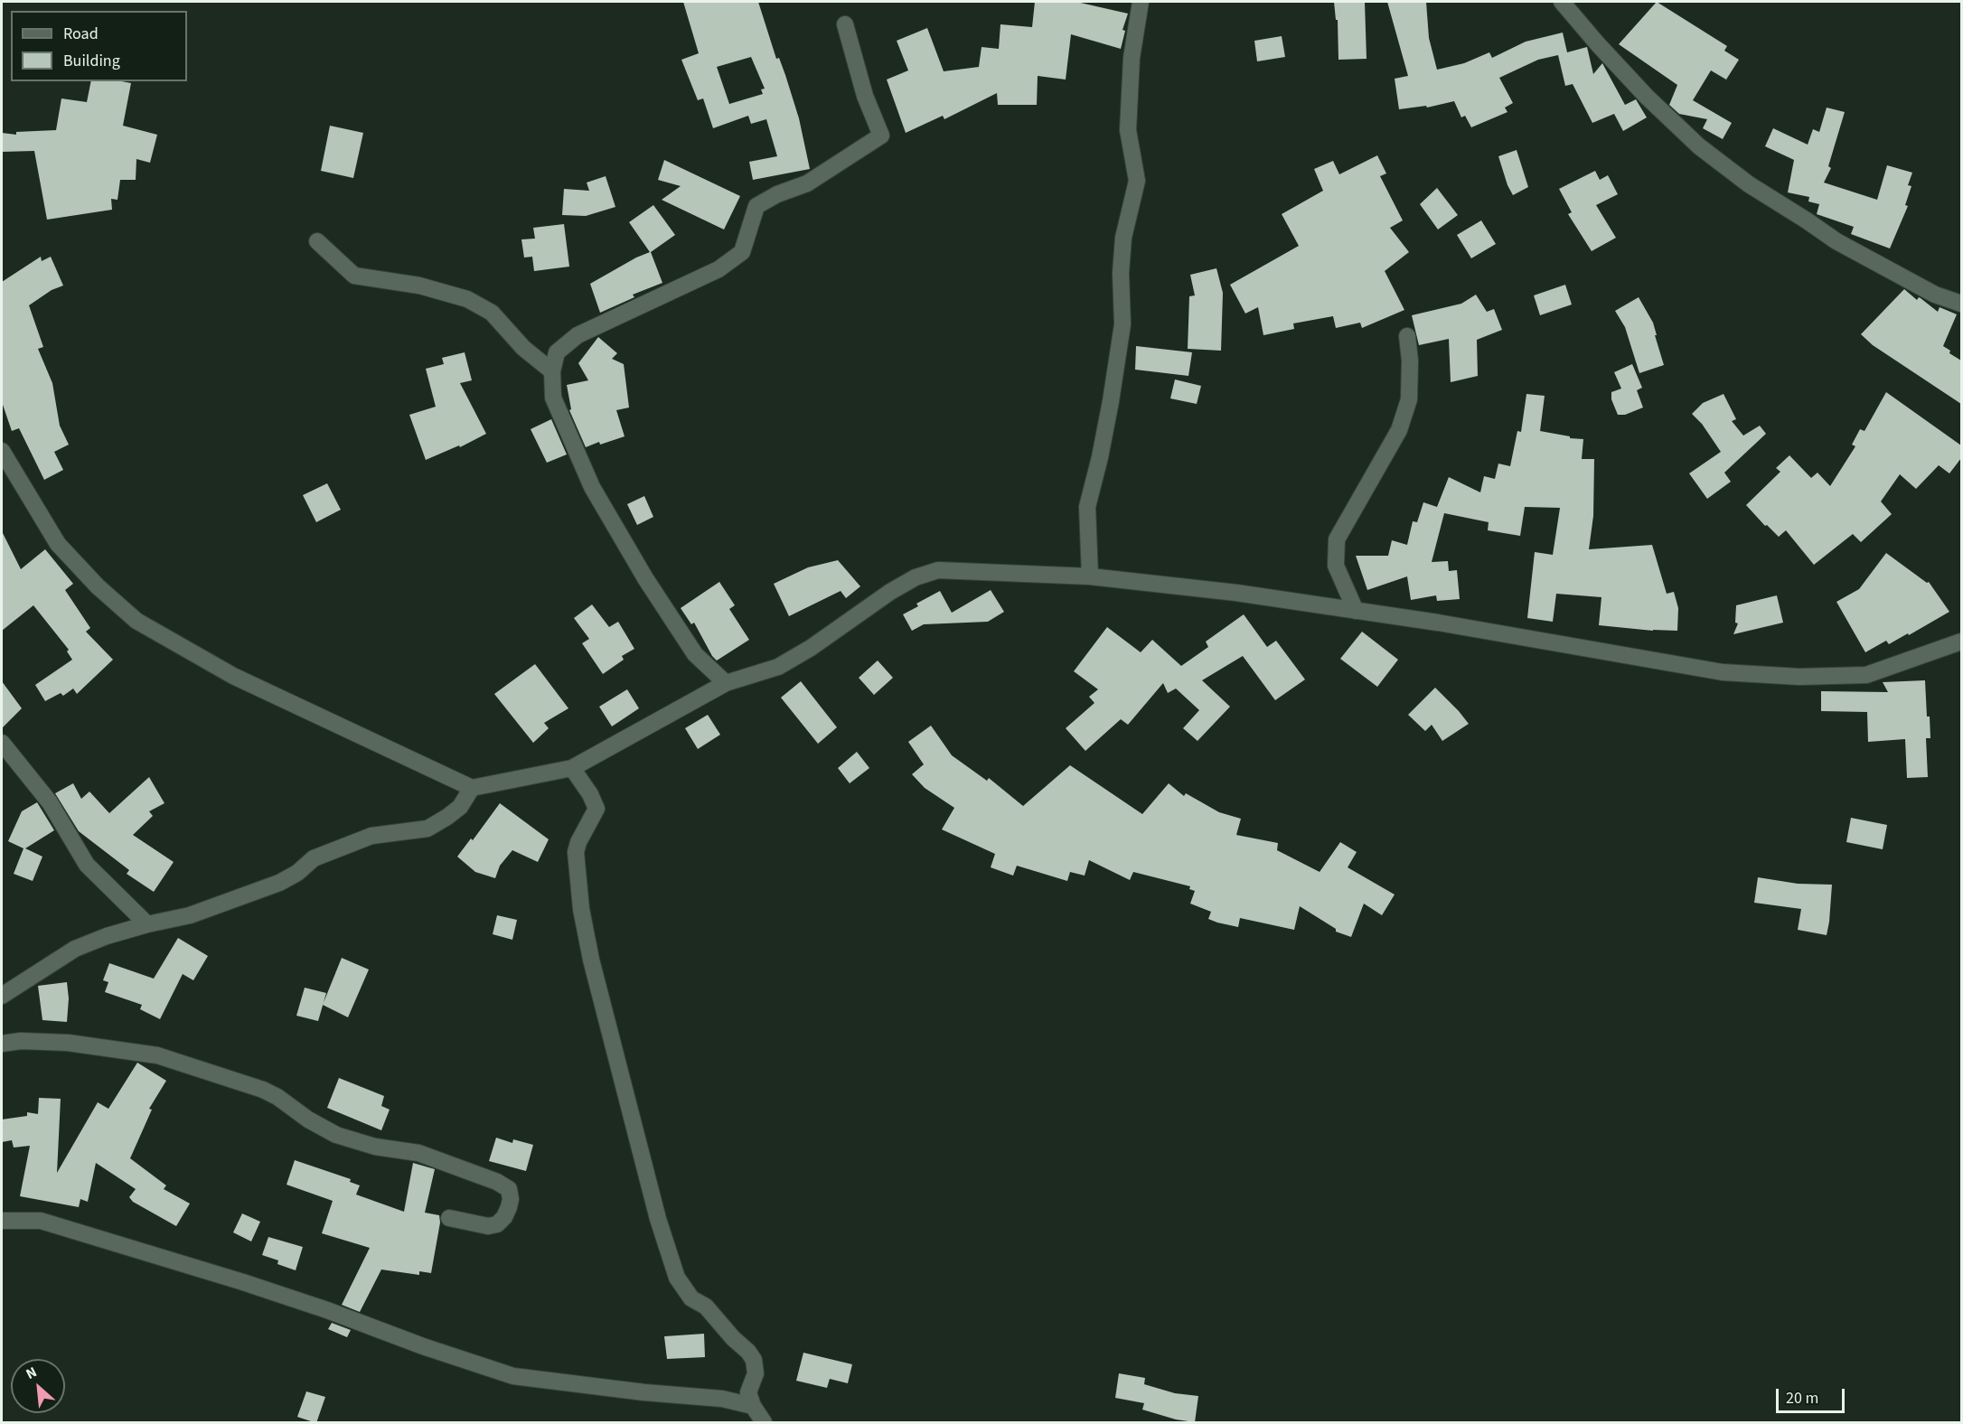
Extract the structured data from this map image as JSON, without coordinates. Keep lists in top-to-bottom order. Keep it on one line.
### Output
{"legend":["Road","Building"],"scale_bar":"20 m","north":"top left"}
